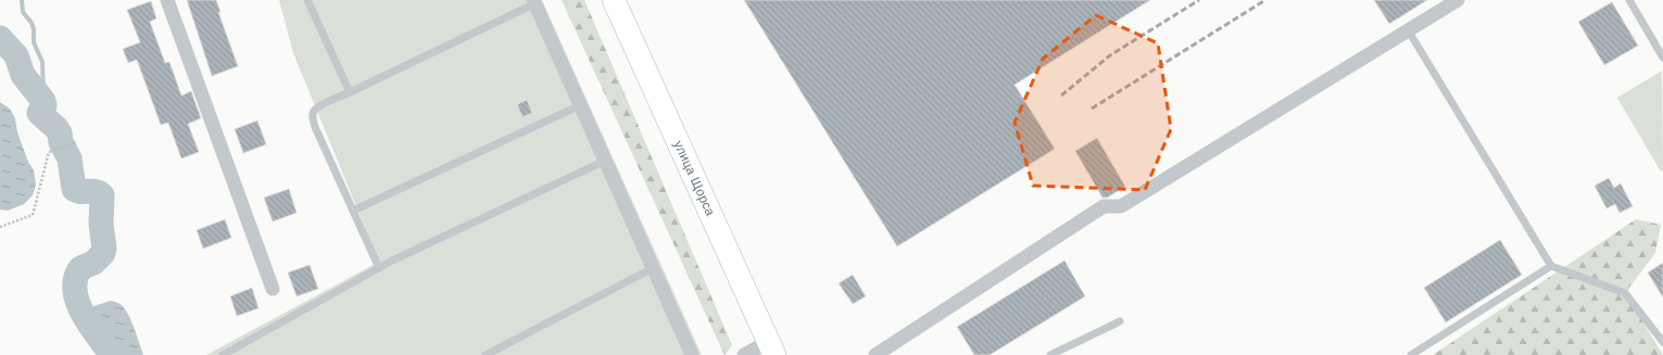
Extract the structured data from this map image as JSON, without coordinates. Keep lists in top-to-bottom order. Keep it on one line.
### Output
{"streets":{"main road":["улица Щорса"]}}
